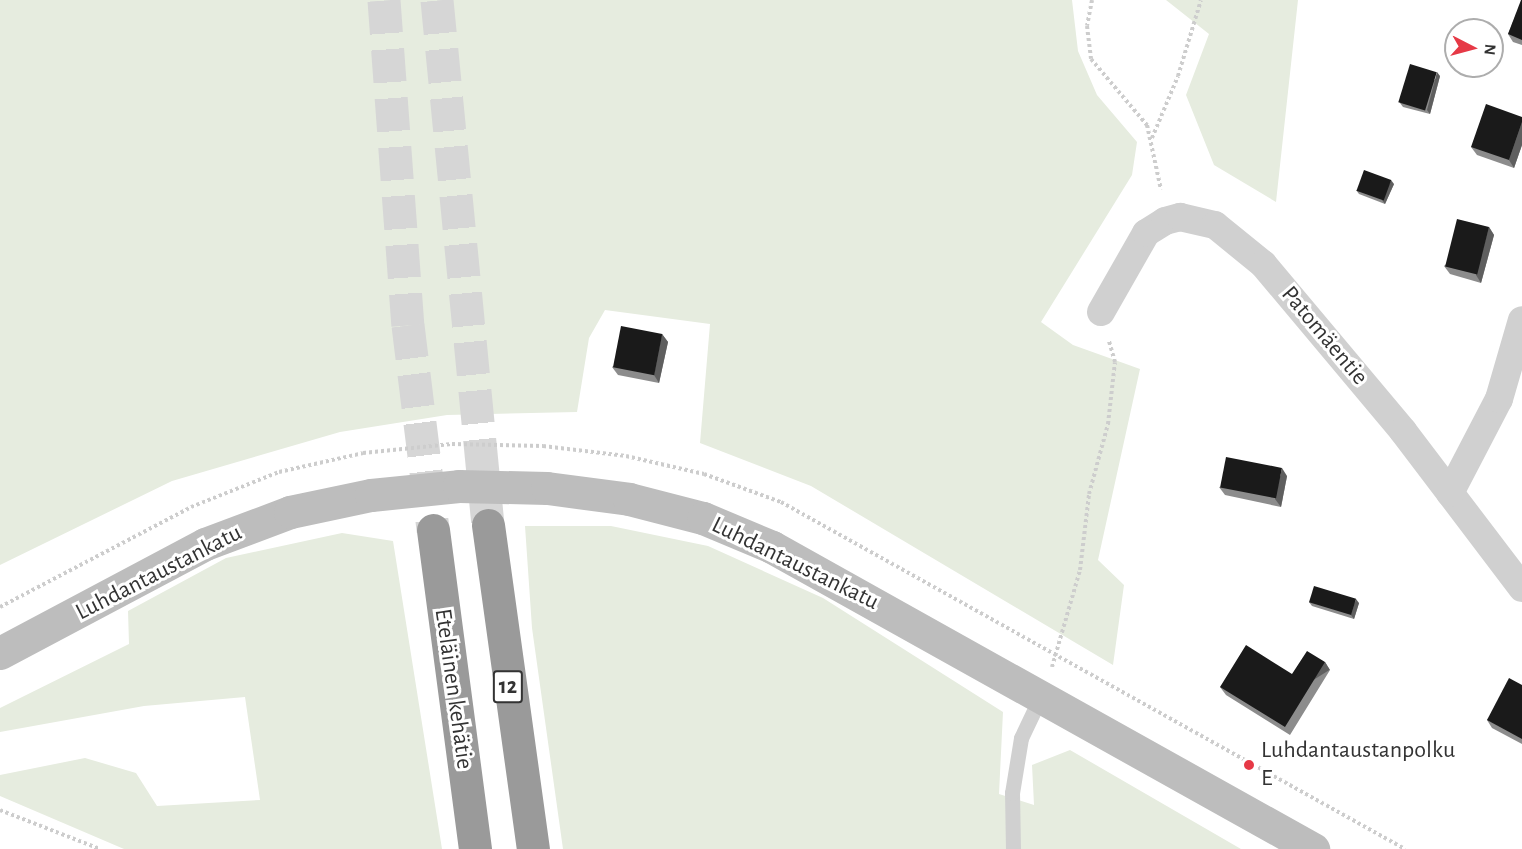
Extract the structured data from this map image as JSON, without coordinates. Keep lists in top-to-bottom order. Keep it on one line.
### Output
{"streets":{"highway":["12","Eteläinen kehätie"],"street":["Patomäentie","Luhdantaustankatu"]},"places":["Luhdantaustanpolku E"],"north":"right"}
